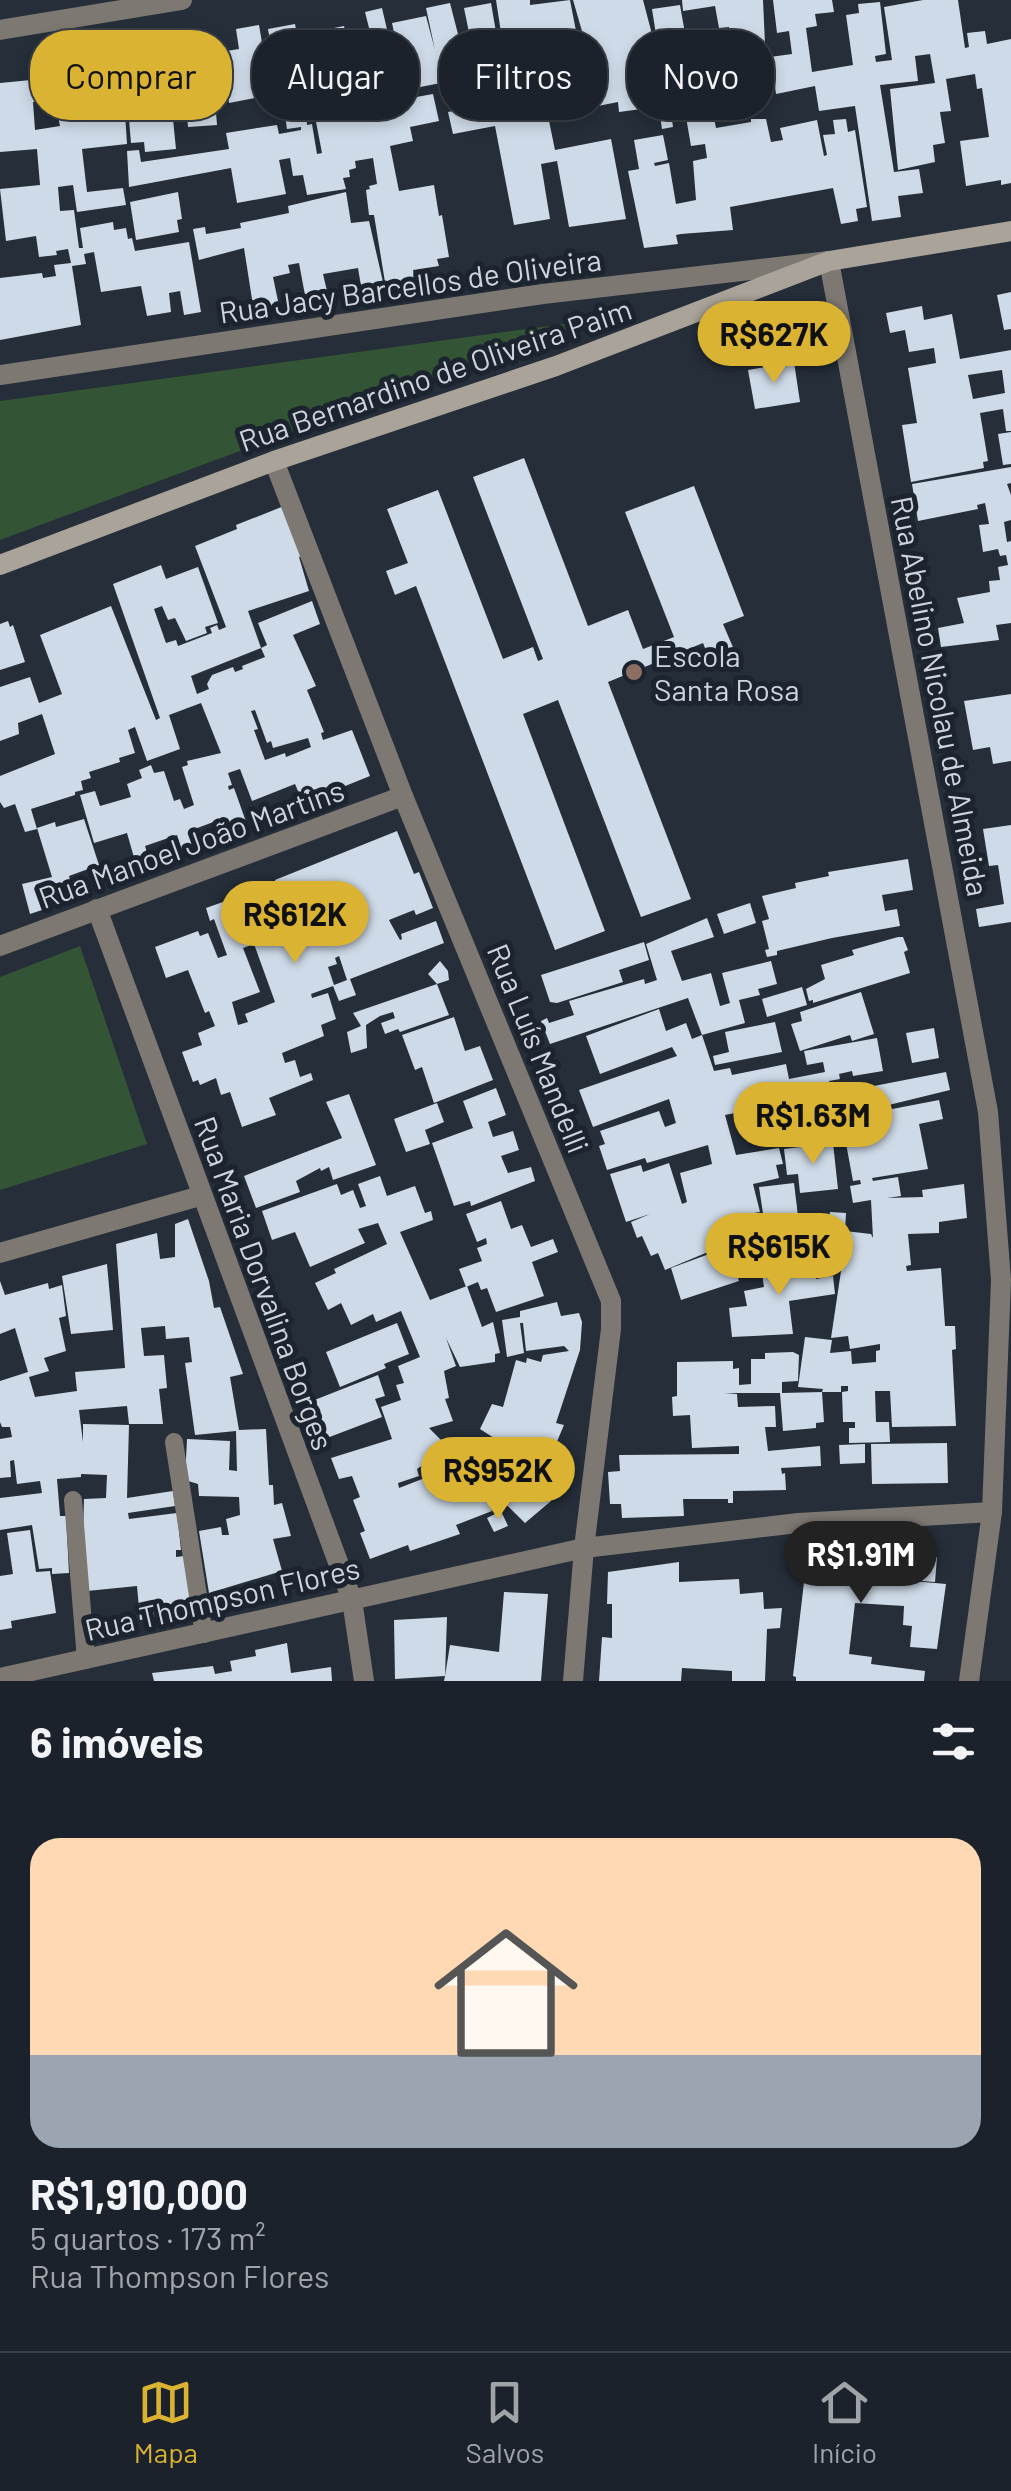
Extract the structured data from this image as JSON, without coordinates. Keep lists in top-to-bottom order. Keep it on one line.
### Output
{"streets":{"street":["Rua Jacy Barcellos de Oliveira","Rua Bernardino de Oliveira Paim","Rua Abelino Nicolau de Almeida","Rua Manoel João Martins","Rua Luís Mandelli","Rua Maria Dorvalina Borges","Rua Thompson Flores"]},"crossings":[["Rua Jacy Barcellos de Oliveira","Rua Bernardino de Oliveira Paim"],["Rua Jacy Barcellos de Oliveira","Rua Abelino Nicolau de Almeida"],["Rua Bernardino de Oliveira Paim","Rua Abelino Nicolau de Almeida"],["Rua Bernardino de Oliveira Paim","Rua Luís Mandelli"],["Rua Abelino Nicolau de Almeida","Rua Thompson Flores"],["Rua Manoel João Martins","Rua Luís Mandelli"],["Rua Manoel João Martins","Rua Maria Dorvalina Borges"],["Rua Luís Mandelli","Rua Thompson Flores"],["Rua Maria Dorvalina Borges","Rua Thompson Flores"]],"places":["Escola Santa Rosa"],"page":{"chip":["Comprar","Alugar","Filtros","Novo"],"price":["R$627K","R$612K","R$1.63M","R$615K","R$952K","R$1.91M"],"heading":"6 imóveis","list":[{"name":"R$1,910,000","note":"5 quartos · 173 m² · Rua Thompson Flores"}],"tabs":["Mapa","Salvos","Início"]}}
